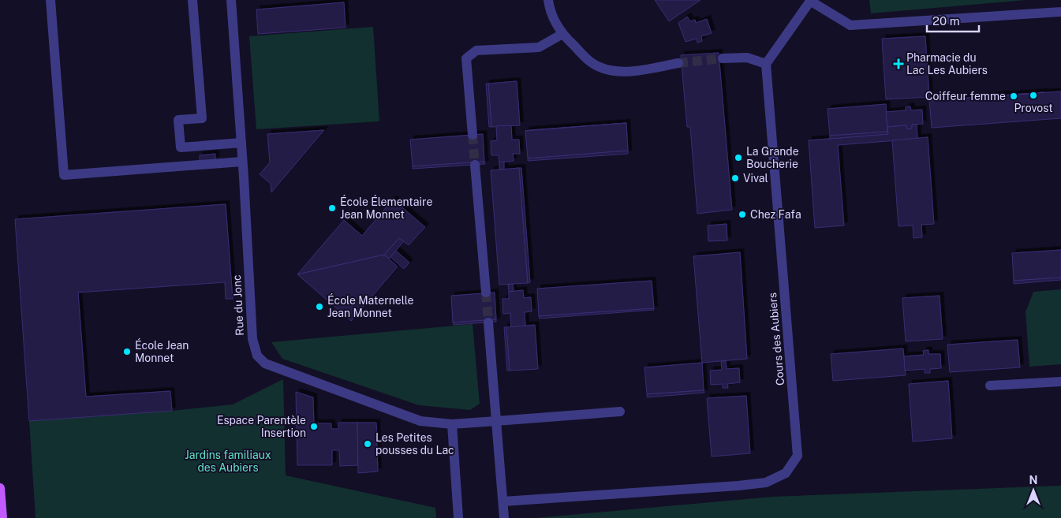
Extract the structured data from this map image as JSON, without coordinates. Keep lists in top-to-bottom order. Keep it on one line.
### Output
{"streets":{"street":["Rue du Jonc","Cours des Aubiers"]},"parks":["Jardins familiaux des Aubiers"],"places":{"health":["Pharmacie du Lac Les Aubiers"],"other":["Provost","Coiffeur femme","La Grande Boucherie","Vival","École Élementaire Jean Monnet","Chez Fafa","École Maternelle Jean Monnet","École Jean Monnet","Espace Parentèle Insertion","Les Petites pousses du Lac"]},"scale_bar":"20 m","north":"top"}
